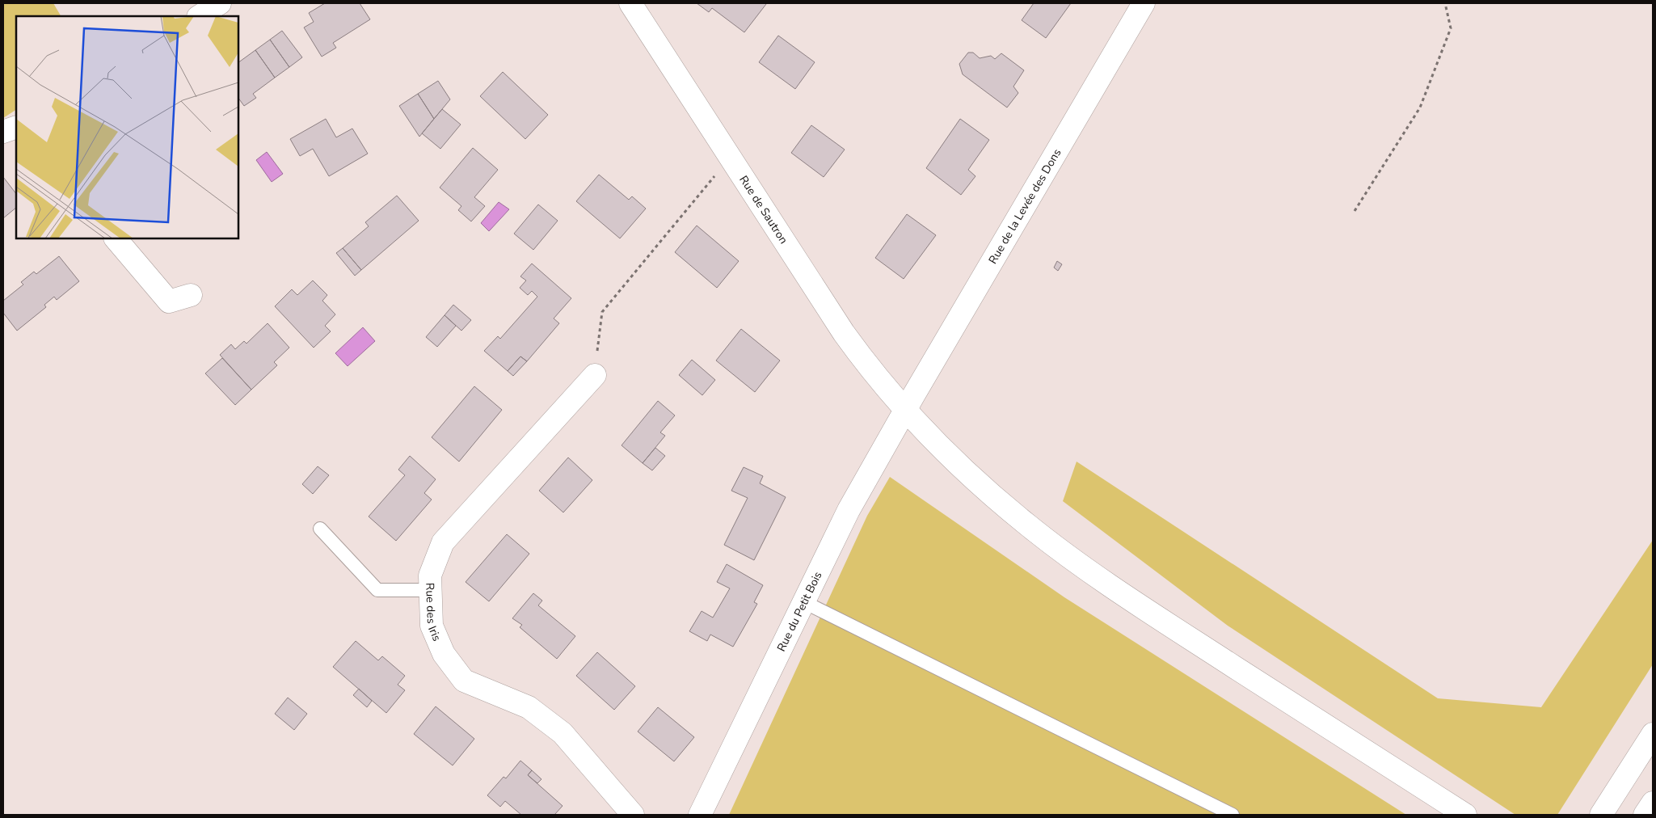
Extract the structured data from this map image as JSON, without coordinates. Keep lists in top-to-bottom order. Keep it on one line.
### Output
{"streets":{"main road":["Rue de la Levée des Dons","Rue de Sautron","Rue des Iris","Rue du Petit Bois"]},"crossings":[["Rue de la Levée des Dons","Rue de Sautron"],["Rue de la Levée des Dons","Rue du Petit Bois"],["Rue de Sautron","Rue du Petit Bois"]]}
